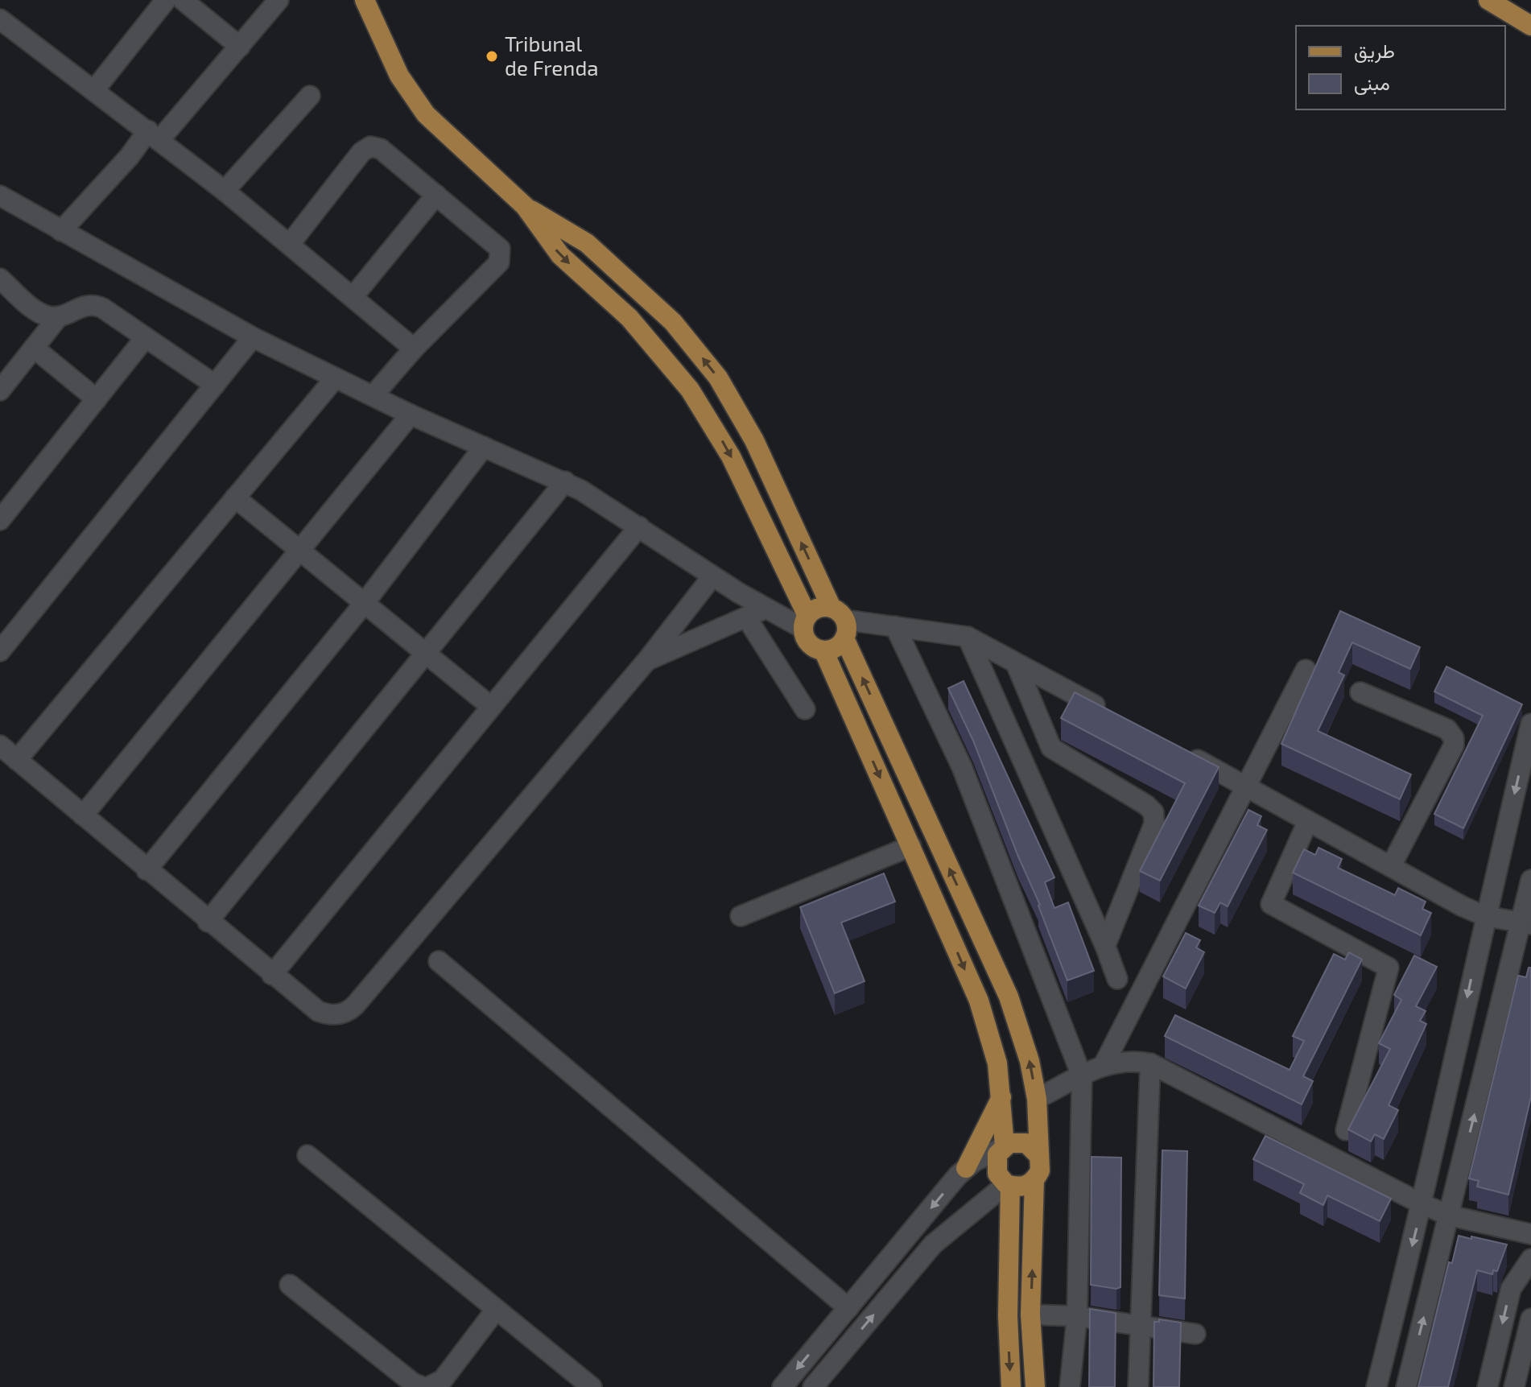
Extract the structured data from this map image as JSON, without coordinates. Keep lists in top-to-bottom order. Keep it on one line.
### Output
{"places":["Tribunal de Frenda"],"legend":["طريق","مبنى"]}
